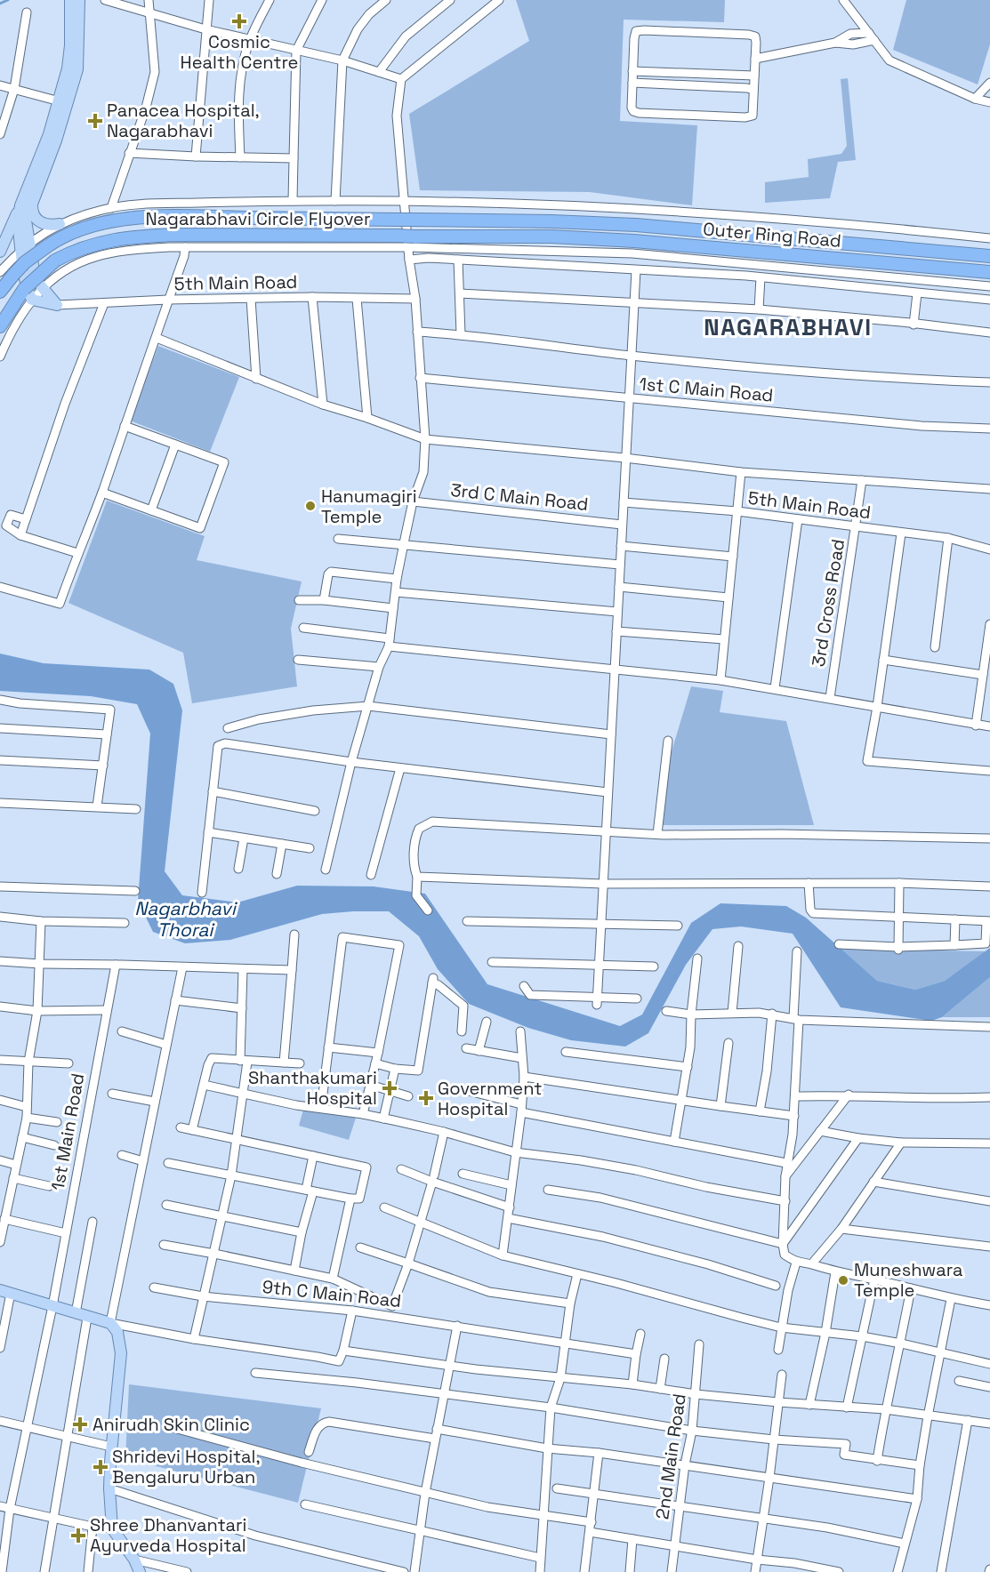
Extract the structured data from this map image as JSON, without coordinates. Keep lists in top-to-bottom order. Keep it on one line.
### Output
{"streets":{"highway":["Nagarabhavi Circle Flyover","Outer Ring Road"],"street":["5th Main Road","1st C Main Road","3rd C Main Road","3rd Cross Road","1st Main Road","9th C Main Road","2nd Main Road"]},"crossings":[["Nagarabhavi Circle Flyover","Outer Ring Road"],["5th Main Road","3rd Cross Road"]],"districts":["NAGARABHAVI"],"water":["Nagarbhavi Thorai"],"places":{"health":["Cosmic Health Centre","Panacea Hospital, Nagarabhavi","Shanthakumari Hospital","Government Hospital","Anirudh Skin Clinic","Shridevi Hospital, Bengaluru Urban","Shree Dhanvantari Ayurveda Hospital"],"other":["Hanumagiri Temple","Muneshwara Temple"]}}
